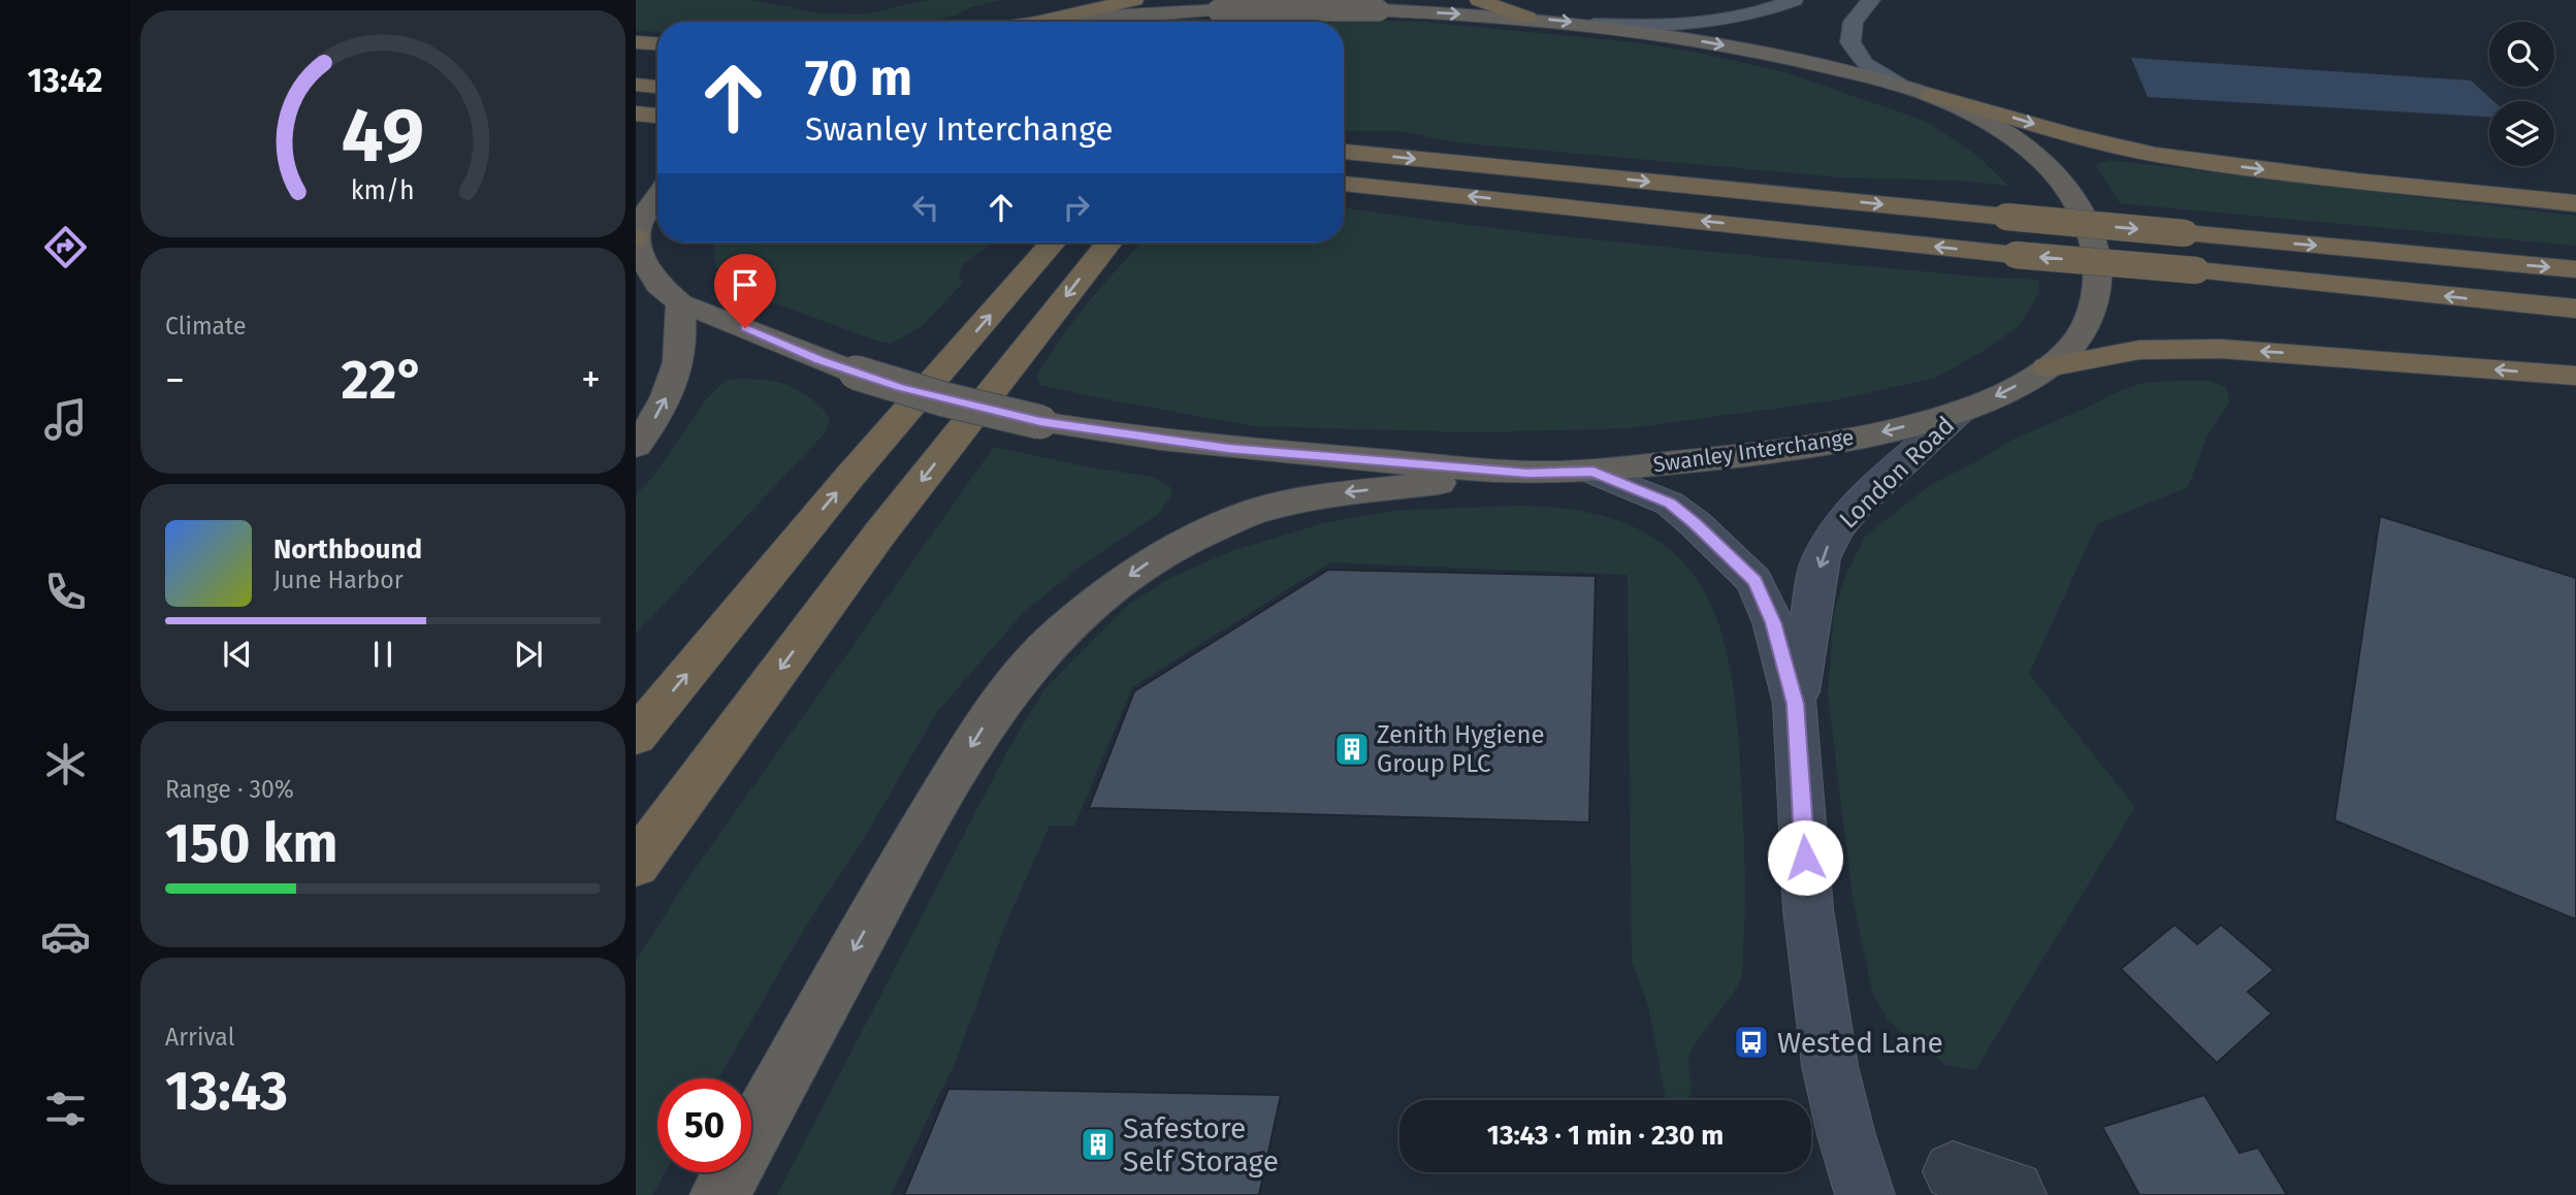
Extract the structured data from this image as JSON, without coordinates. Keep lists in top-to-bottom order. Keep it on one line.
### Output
{"streets":{"highway":["Swanley Interchange"],"main road":["London Road"]},"crossings":[["Swanley Interchange","London Road"]],"places":{"building":["Zenith Hygiene Group PLC","Safestore Self Storage"],"bus stop":["Wested Lane"]},"page":{"tabs":"13:42","turn":["70 m","Swanley Interchange"],"tile":["Climate",["Range · 30%","150 km"],["Arrival","13:43"]],"heat":["−","22°","+"],"song":["Northbound","June Harbor"],"limit":"50","trip":"13:43 · 1 min · 230 m","gauge":["49","km/h"]}}
